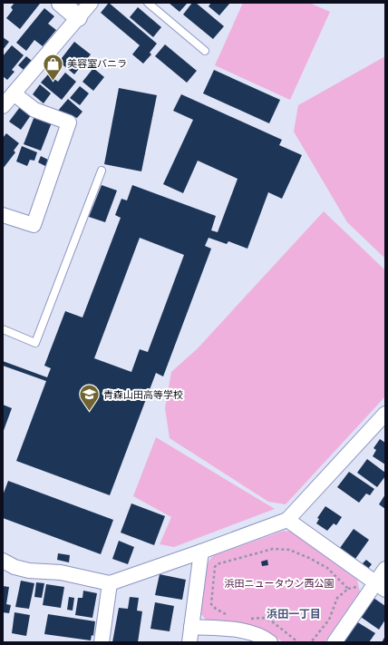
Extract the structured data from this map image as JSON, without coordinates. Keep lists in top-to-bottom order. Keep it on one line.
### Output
{"districts":["浜田一丁目"],"parks":["浜田ニュータウン西公園"],"places":{"shop":["美容室バニラ"],"school or university":["青森山田高等学校"]}}
